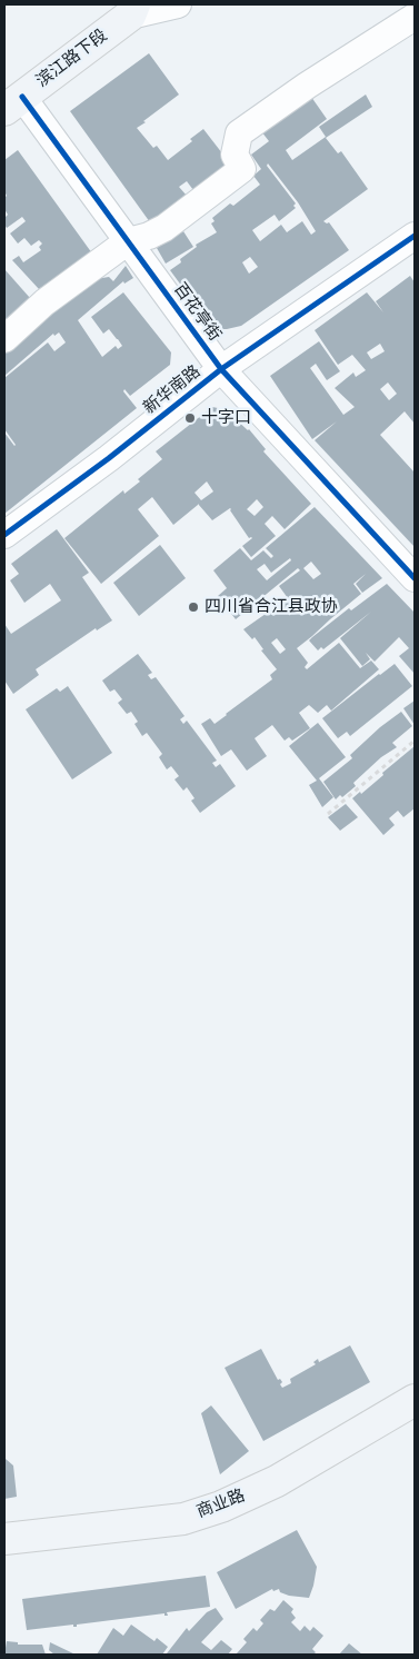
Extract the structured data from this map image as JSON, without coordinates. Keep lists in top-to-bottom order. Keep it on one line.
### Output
{"streets":{"main road":["滨江路下段","商业路"],"street":["百花亭街","新华南路"]},"crossings":[["滨江路下段","百花亭街"],["百花亭街","新华南路"]],"places":["十字口","四川省合江县政协"]}
